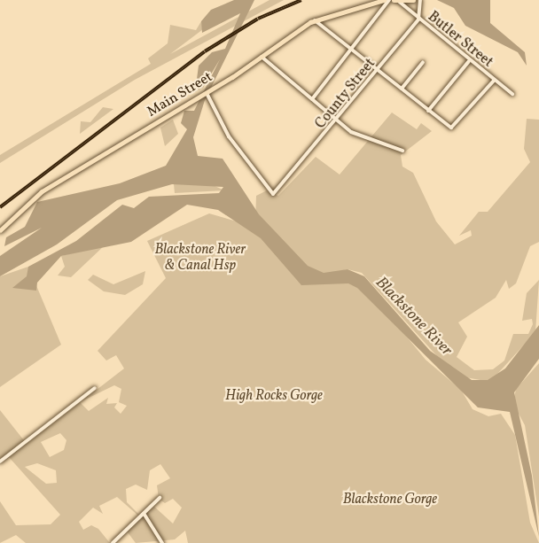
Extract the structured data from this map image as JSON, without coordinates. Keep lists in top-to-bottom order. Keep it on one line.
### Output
{"streets":{"main road":["Main Street"],"street":["Butler Street","County Street"]},"crossings":[["Butler Street","County Street"],["County Street","Main Street"]],"water":["Blackstone River"],"parks":["Blackstone River & Canal Hsp","High Rocks Gorge","Blackstone Gorge"]}
